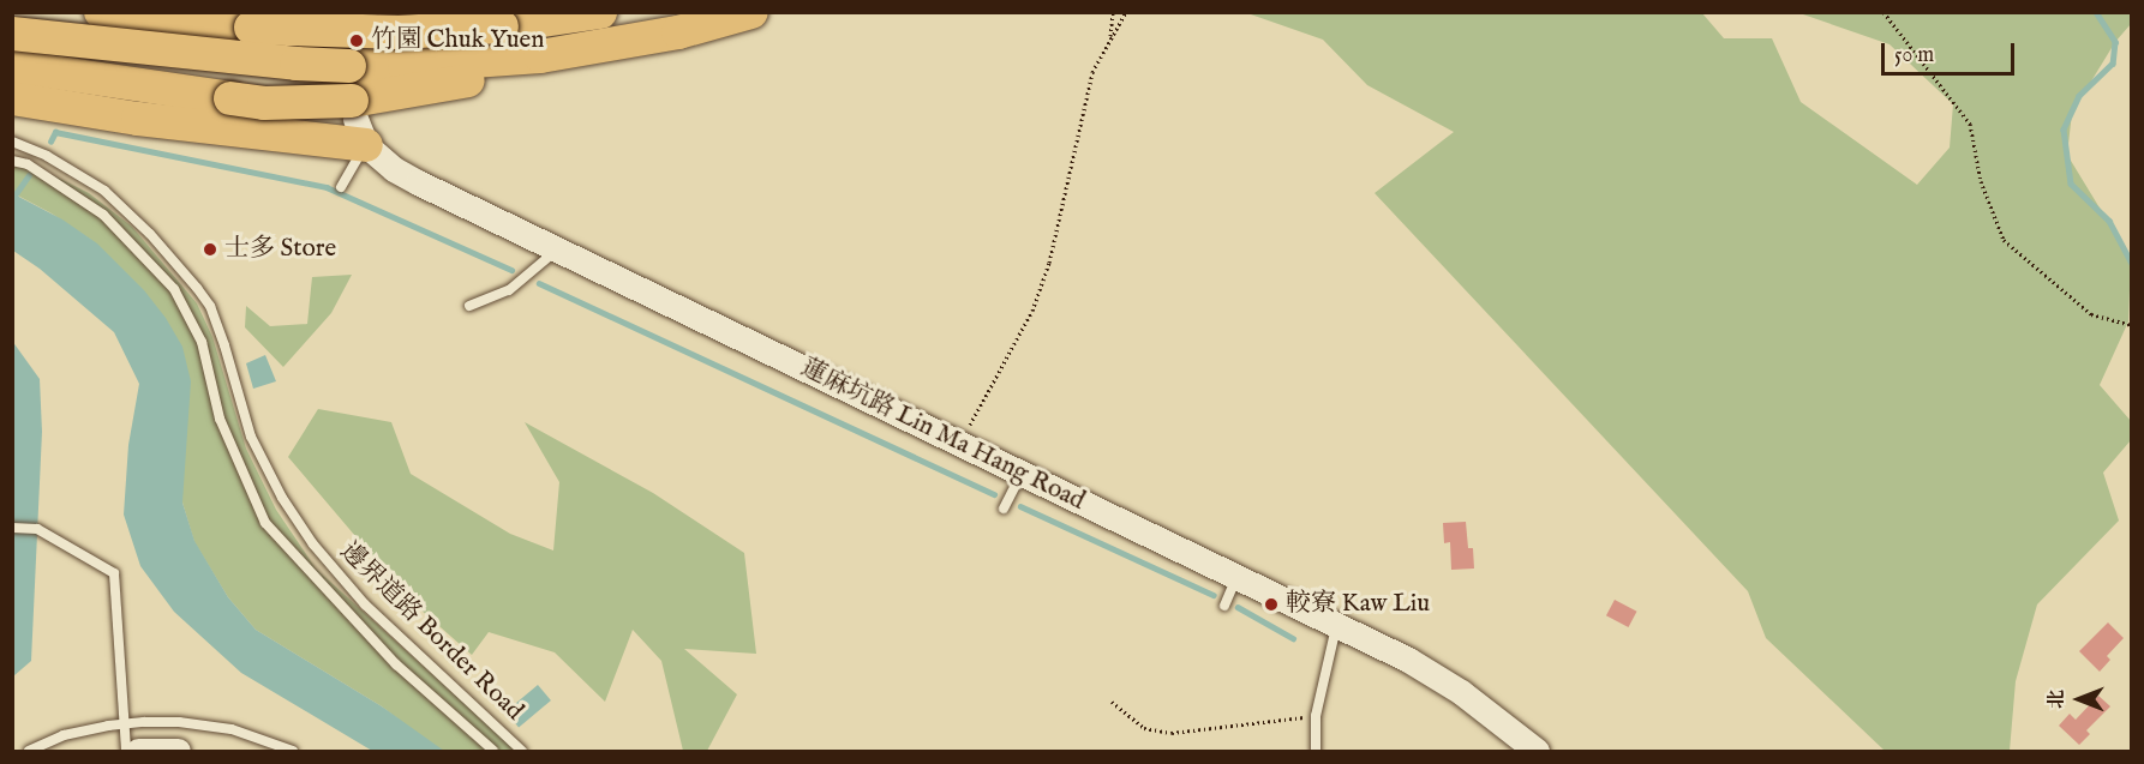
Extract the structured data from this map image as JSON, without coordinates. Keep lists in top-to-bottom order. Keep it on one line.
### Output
{"streets":{"street":["蓮麻坑路 Lin Ma Hang Road"],"lane":["邊界道路 Border Road"]},"places":["竹園 Chuk Yuen","士多 Store","較寮 Kaw Liu"],"scale_bar":"50 m","north":"left"}
